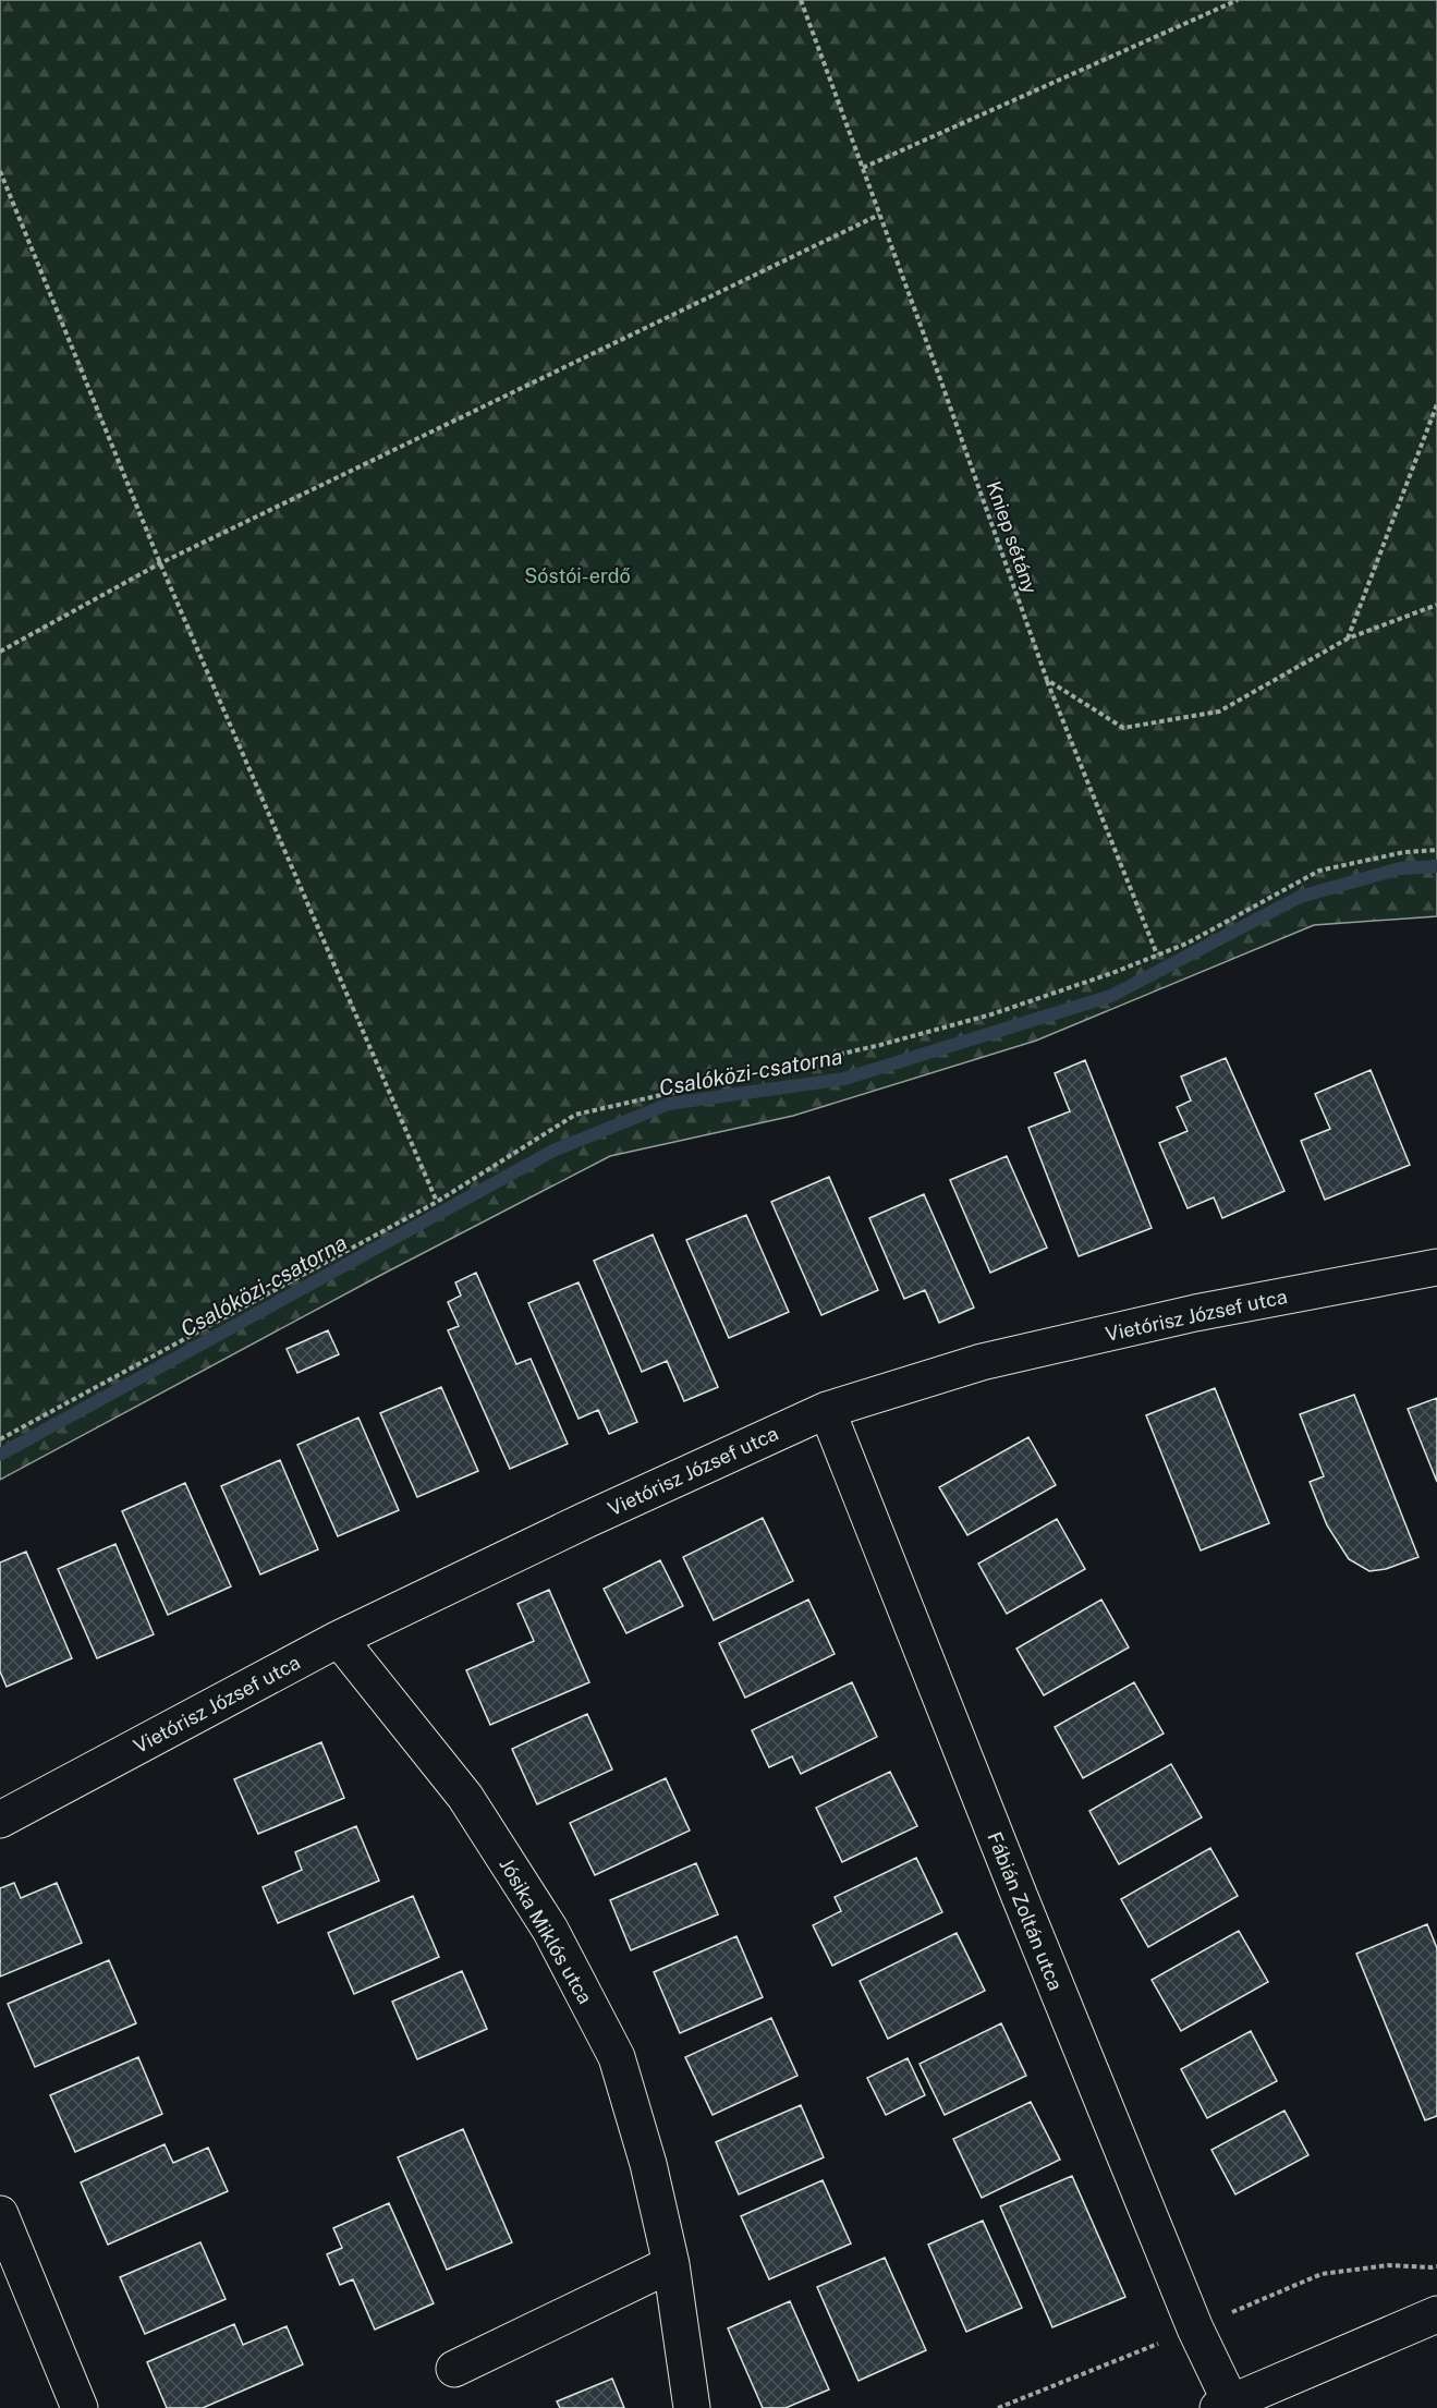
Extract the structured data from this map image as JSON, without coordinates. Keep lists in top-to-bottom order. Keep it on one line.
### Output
{"streets":{"street":["Vietórisz József utca","Fábián Zoltán utca","Jósika Miklós utca"],"path":["Kniep sétány"]},"crossings":[["Vietórisz József utca","Fábián Zoltán utca"],["Vietórisz József utca","Jósika Miklós utca"]],"water":["Csalóközi-csatorna"],"parks":["Sóstói-erdő"]}
